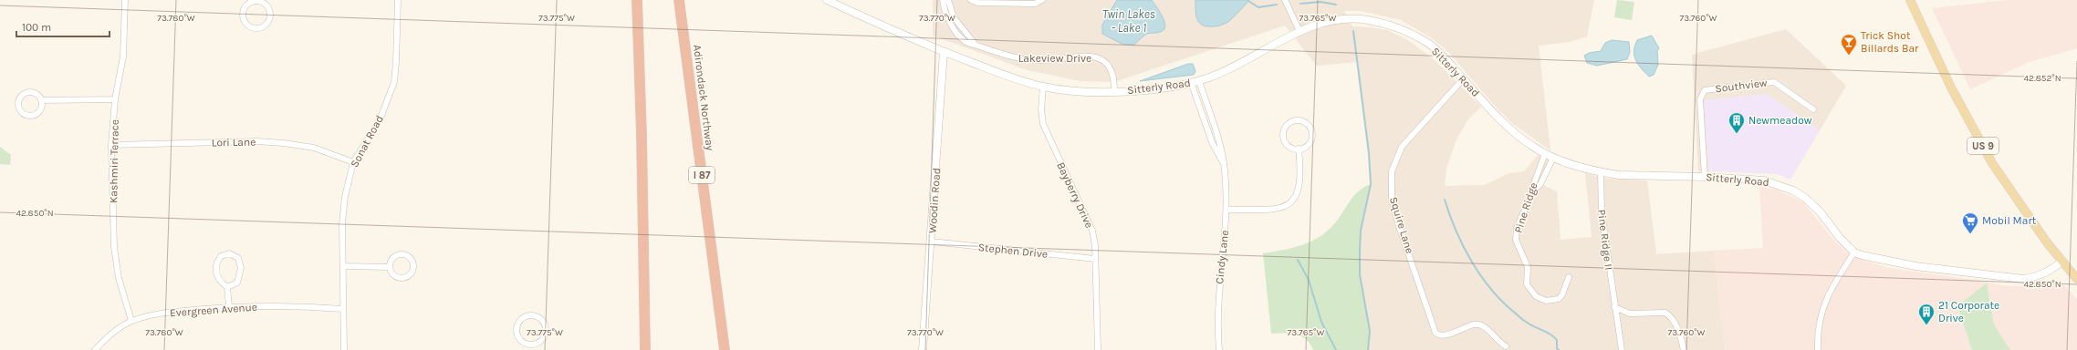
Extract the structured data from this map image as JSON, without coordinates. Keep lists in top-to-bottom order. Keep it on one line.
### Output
{"streets":{"highway":["Adirondack Northway","I 87"],"main road":["US 9"],"street":["Lakeview Drive","Sitterly Road","Southview","Sonat Road","Lori Lane","Kashmiri Terrace","Bayberry Drive","Woodin Road","Pine Ridge","Squire Lane","Pine Ridge II","Stephen Drive","Cindy Lane","Evergreen Avenue"]},"crossings":[["Lakeview Drive","Sitterly Road"],["Sitterly Road","Southview"],["Sitterly Road","Bayberry Drive"],["Sitterly Road","Woodin Road"],["Sitterly Road","Pine Ridge"],["Sitterly Road","Squire Lane"],["Sitterly Road","Pine Ridge II"],["Sitterly Road","Cindy Lane"],["Sonat Road","Lori Lane"],["Sonat Road","Evergreen Avenue"],["Lori Lane","Kashmiri Terrace"],["Kashmiri Terrace","Evergreen Avenue"],["Bayberry Drive","Stephen Drive"],["Woodin Road","Stephen Drive"]],"water":["Twin Lakes - Lake 1"],"places":{"bar":["Trick Shot Billards Bar"],"building":["Newmeadow","21 Corporate Drive"],"supermarket":["Mobil Mart"]},"scale_bar":"100 m","coordinates":["73.780°W","73.775°W","73.770°W","73.765°W","73.760°W","42.852°N","42.850°N"]}
